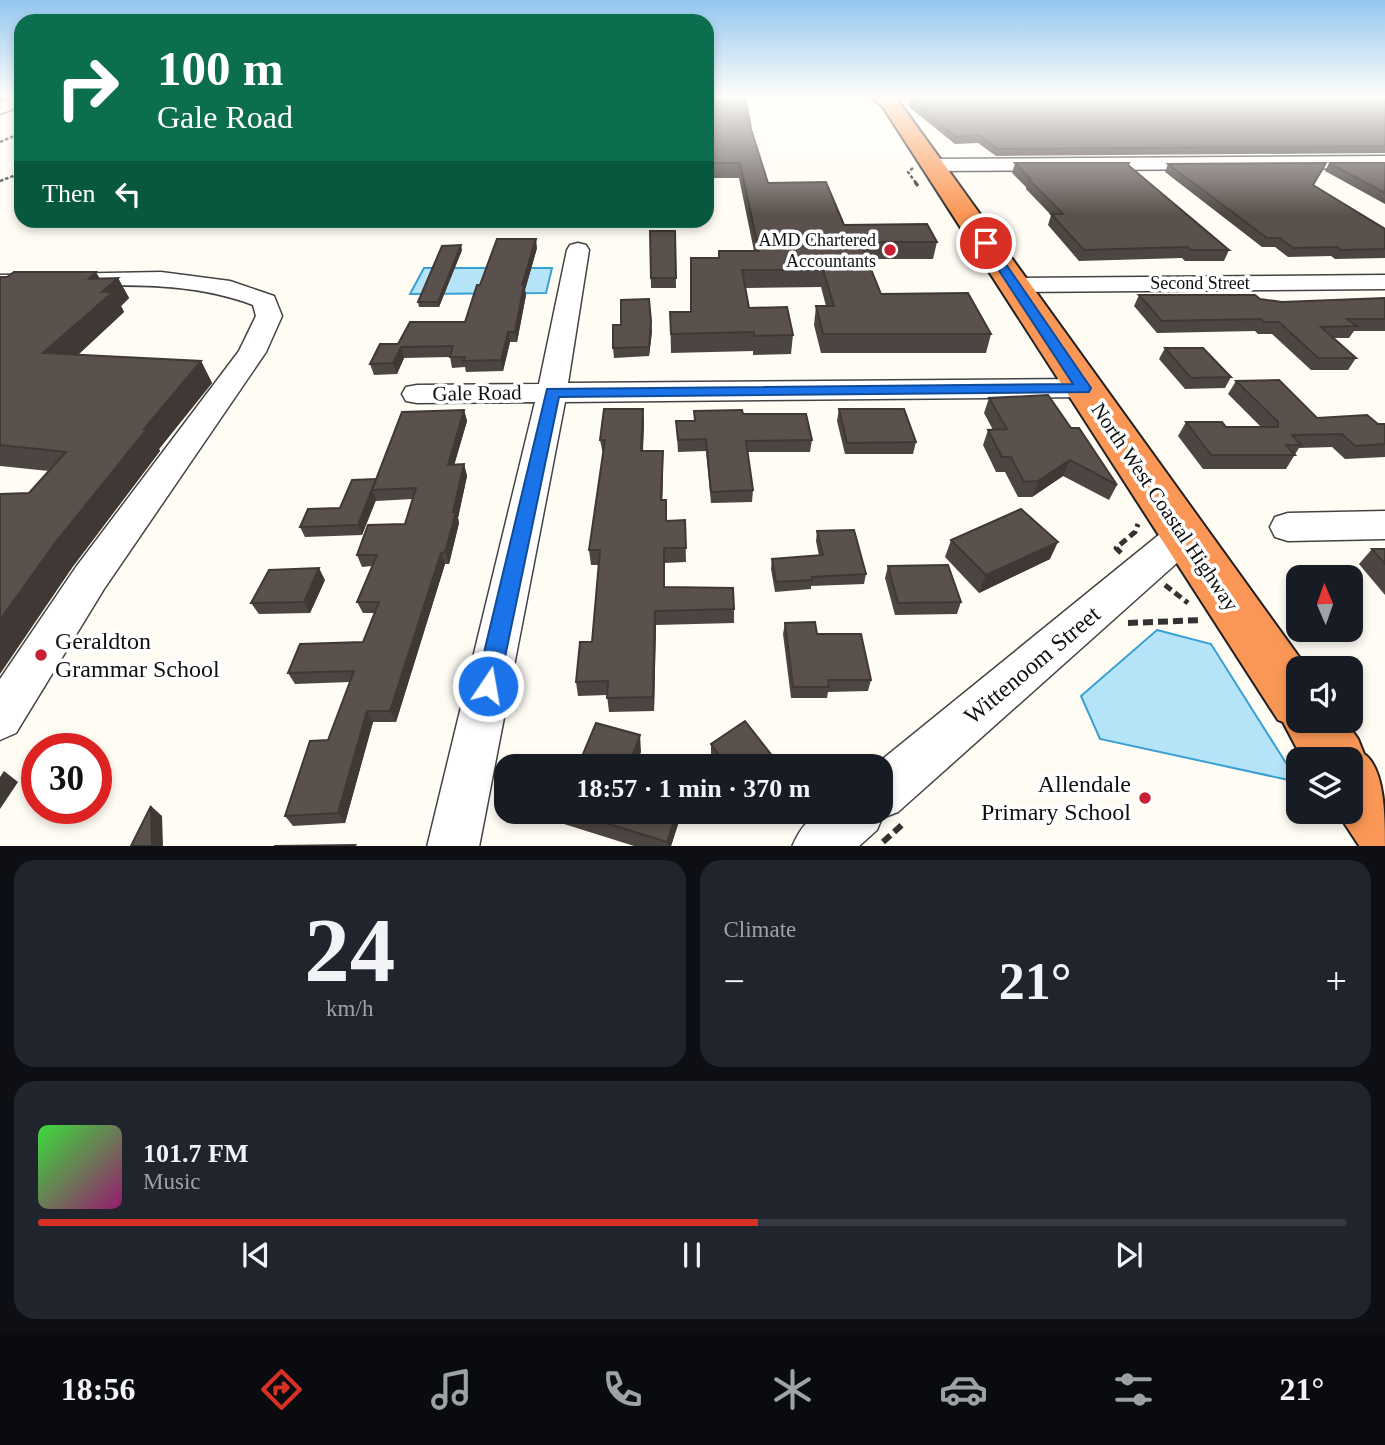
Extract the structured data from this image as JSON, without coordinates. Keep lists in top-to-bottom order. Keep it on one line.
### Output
{"streets":{"highway":["North West Coastal Highway"],"street":["Second Street","Gale Road","Wittenoom Street"]},"crossings":[["Second Street","North West Coastal Highway"],["Gale Road","North West Coastal Highway"],["North West Coastal Highway","Wittenoom Street"]],"places":["AMD Chartered Accountants","Geraldton Grammar School","Allendale Primary School"],"north":"top","page":{"turn":["100 m","Gale Road"],"then":"Then","limit":"30","trip":"18:57 · 1 min · 370 m","tile":[["24","km/h"],"Climate"],"heat":["−","21°","+"],"song":["101.7 FM","Music"],"tabs":["18:56","21°"]}}
